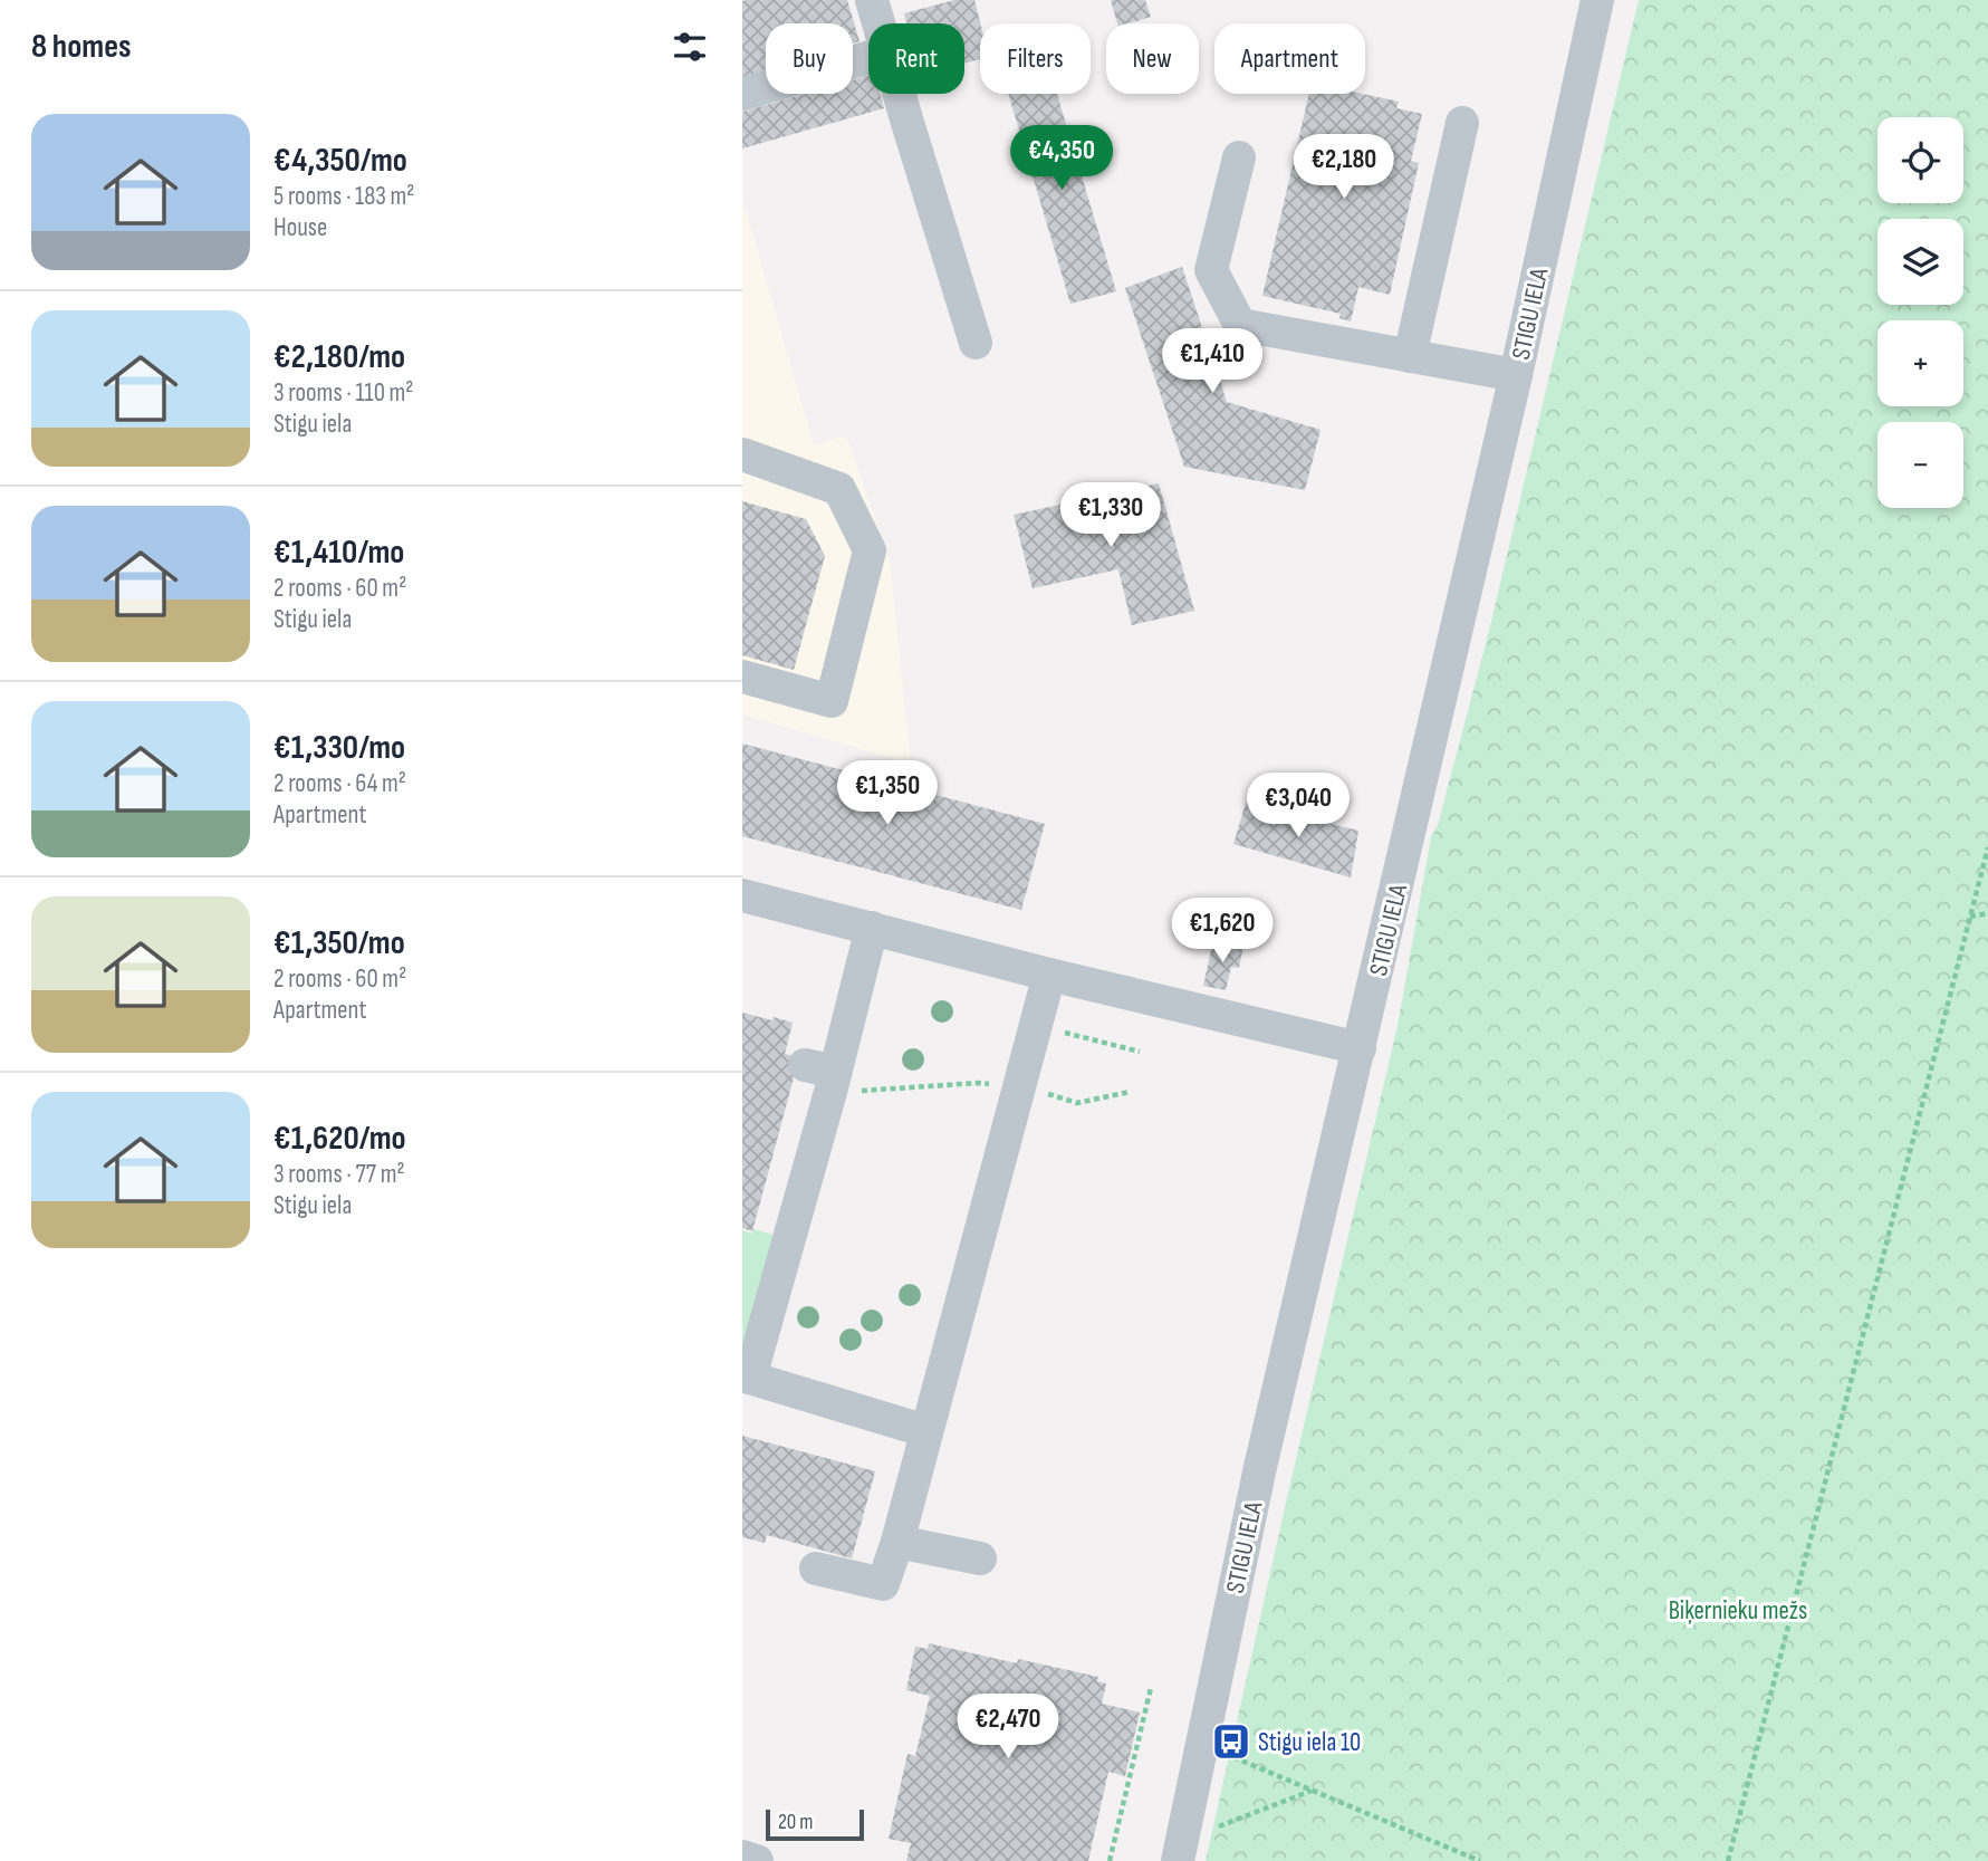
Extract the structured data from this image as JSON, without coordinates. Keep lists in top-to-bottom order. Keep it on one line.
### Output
{"streets":{"street":["STIGU IELA"]},"parks":["Biķernieku mežs"],"places":{"bus stop":["Stigu iela 10"]},"scale_bar":"20 m","page":{"heading":"8 homes","chip":["Buy","Rent","Filters","New","Apartment"],"list":[{"name":"€4,350/mo","note":"5 rooms · 183 m² · House"},{"name":"€2,180/mo","note":"3 rooms · 110 m² · Stigu iela"},{"name":"€1,410/mo","note":"2 rooms · 60 m² · Stigu iela"},{"name":"€1,330/mo","note":"2 rooms · 64 m² · Apartment"},{"name":"€1,350/mo","note":"2 rooms · 60 m² · Apartment"},{"name":"€1,620/mo","note":"3 rooms · 77 m² · Stigu iela"}],"map_buttons":["+","−"],"price":["€4,350","€2,180","€1,410","€1,330","€1,350","€3,040","€1,620","€2,470"],"scale":"20 m"}}
